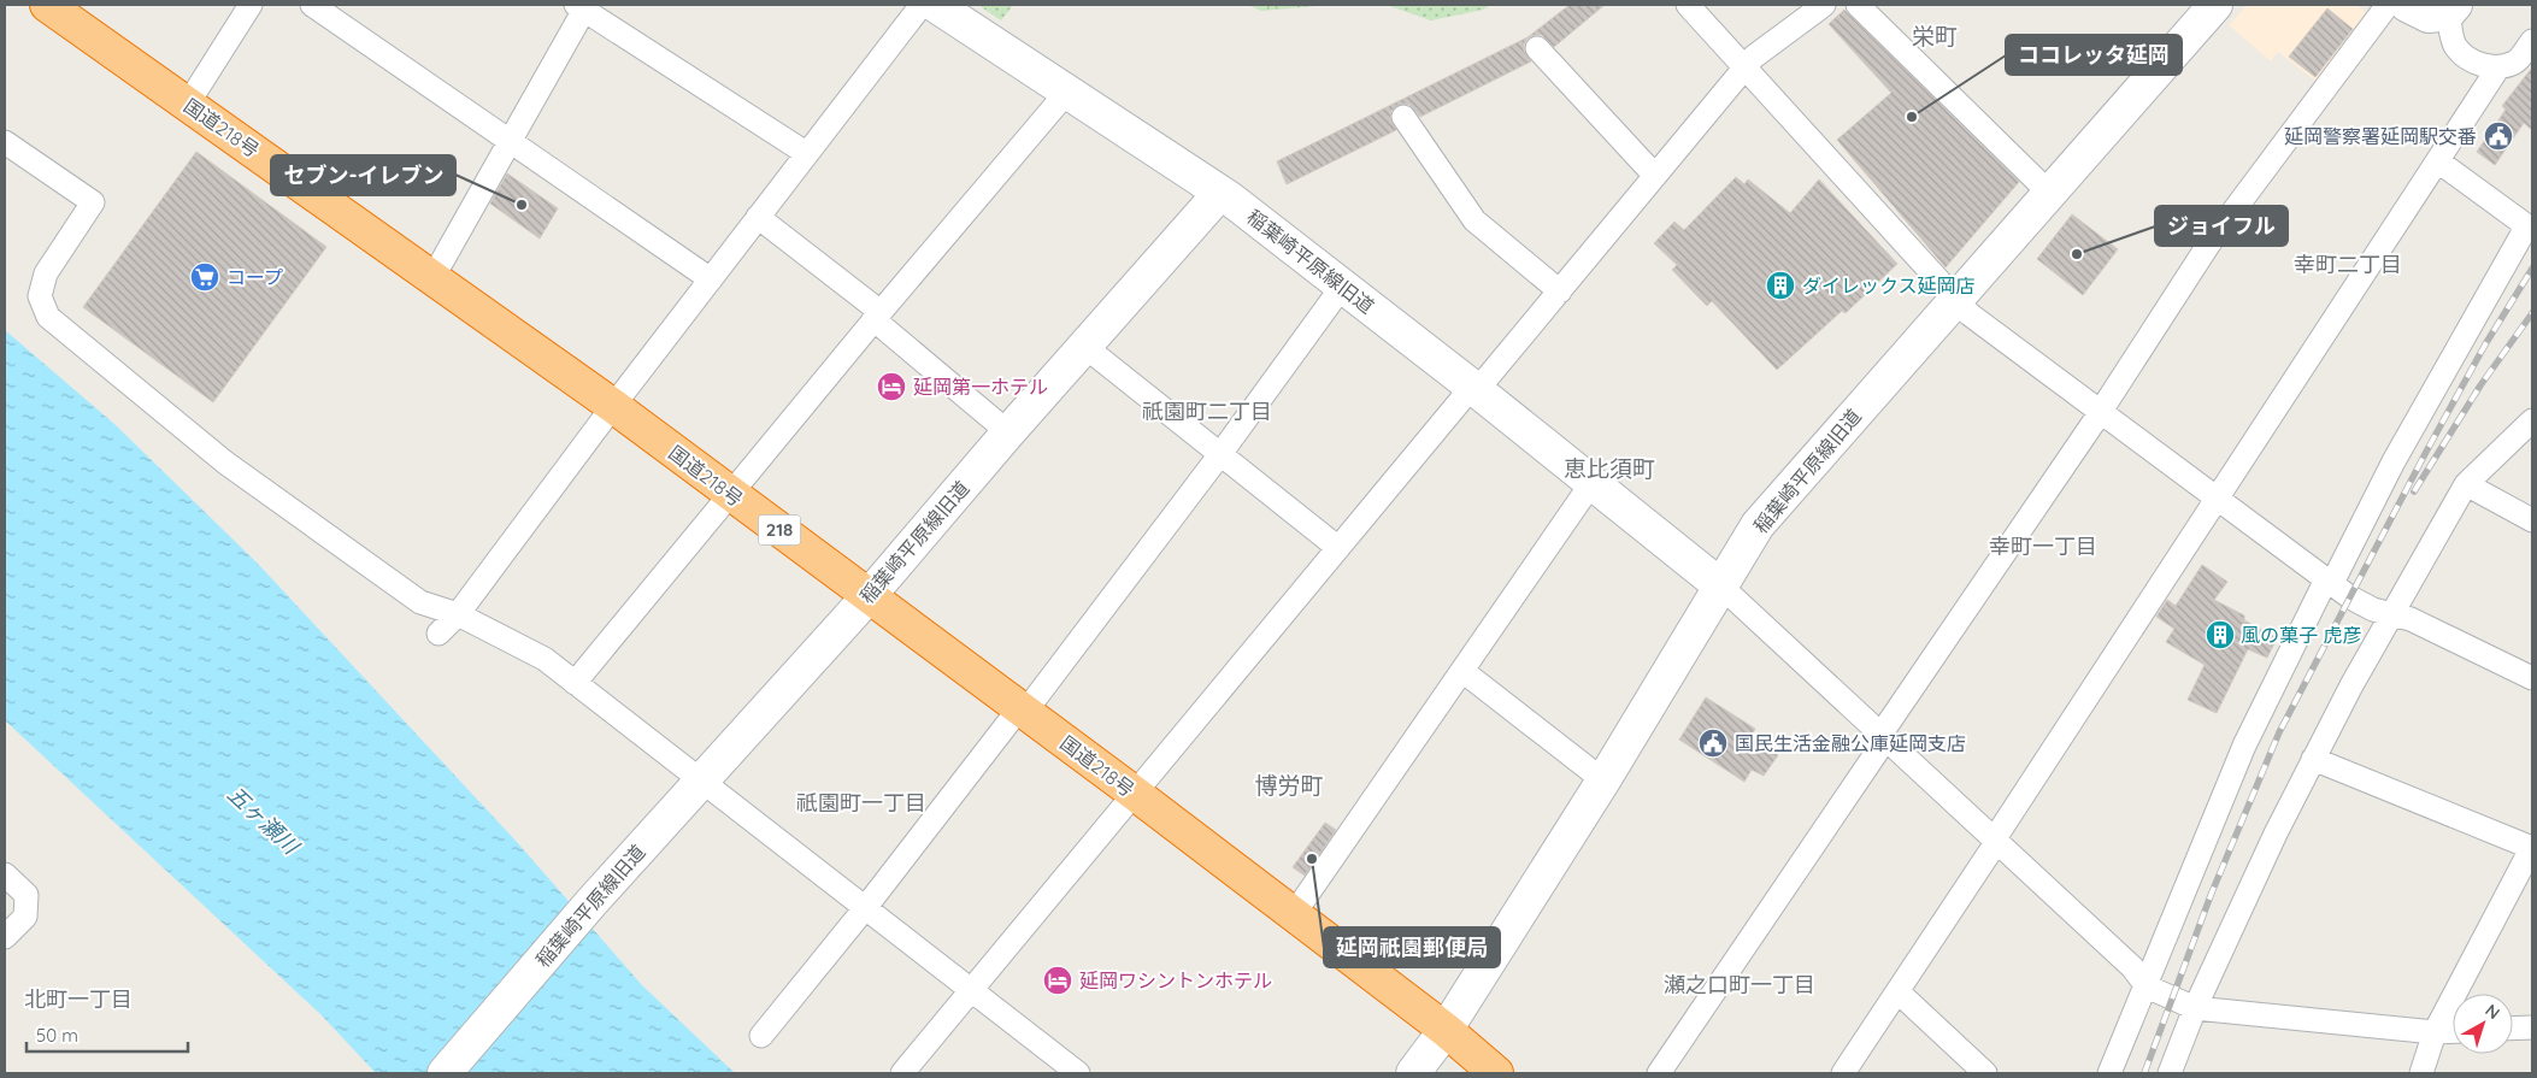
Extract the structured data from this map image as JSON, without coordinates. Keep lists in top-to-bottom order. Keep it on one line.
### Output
{"streets":{"highway":["国道218号","218"],"street":["稲葉崎平原線旧道"]},"crossings":[["国道218号","稲葉崎平原線旧道"]],"districts":["栄町","幸町二丁目","祇園町二丁目","恵比須町","幸町一丁目","博労町","祇園町一丁目","瀬之口町一丁目","北町一丁目"],"water":["五ヶ瀬川"],"places":{"other":["ココレッタ延岡","セブン-イレブン","ジョイフル","延岡祇園郵便局"],"public building":["延岡警察署延岡駅交番","国民生活金融公庫延岡支店"],"supermarket":["コープ"],"building":["ダイレックス延岡店","風の菓子 虎彦"],"hotel":["延岡第一ホテル","延岡ワシントンホテル"]},"scale_bar":"50 m","north":"top right"}
